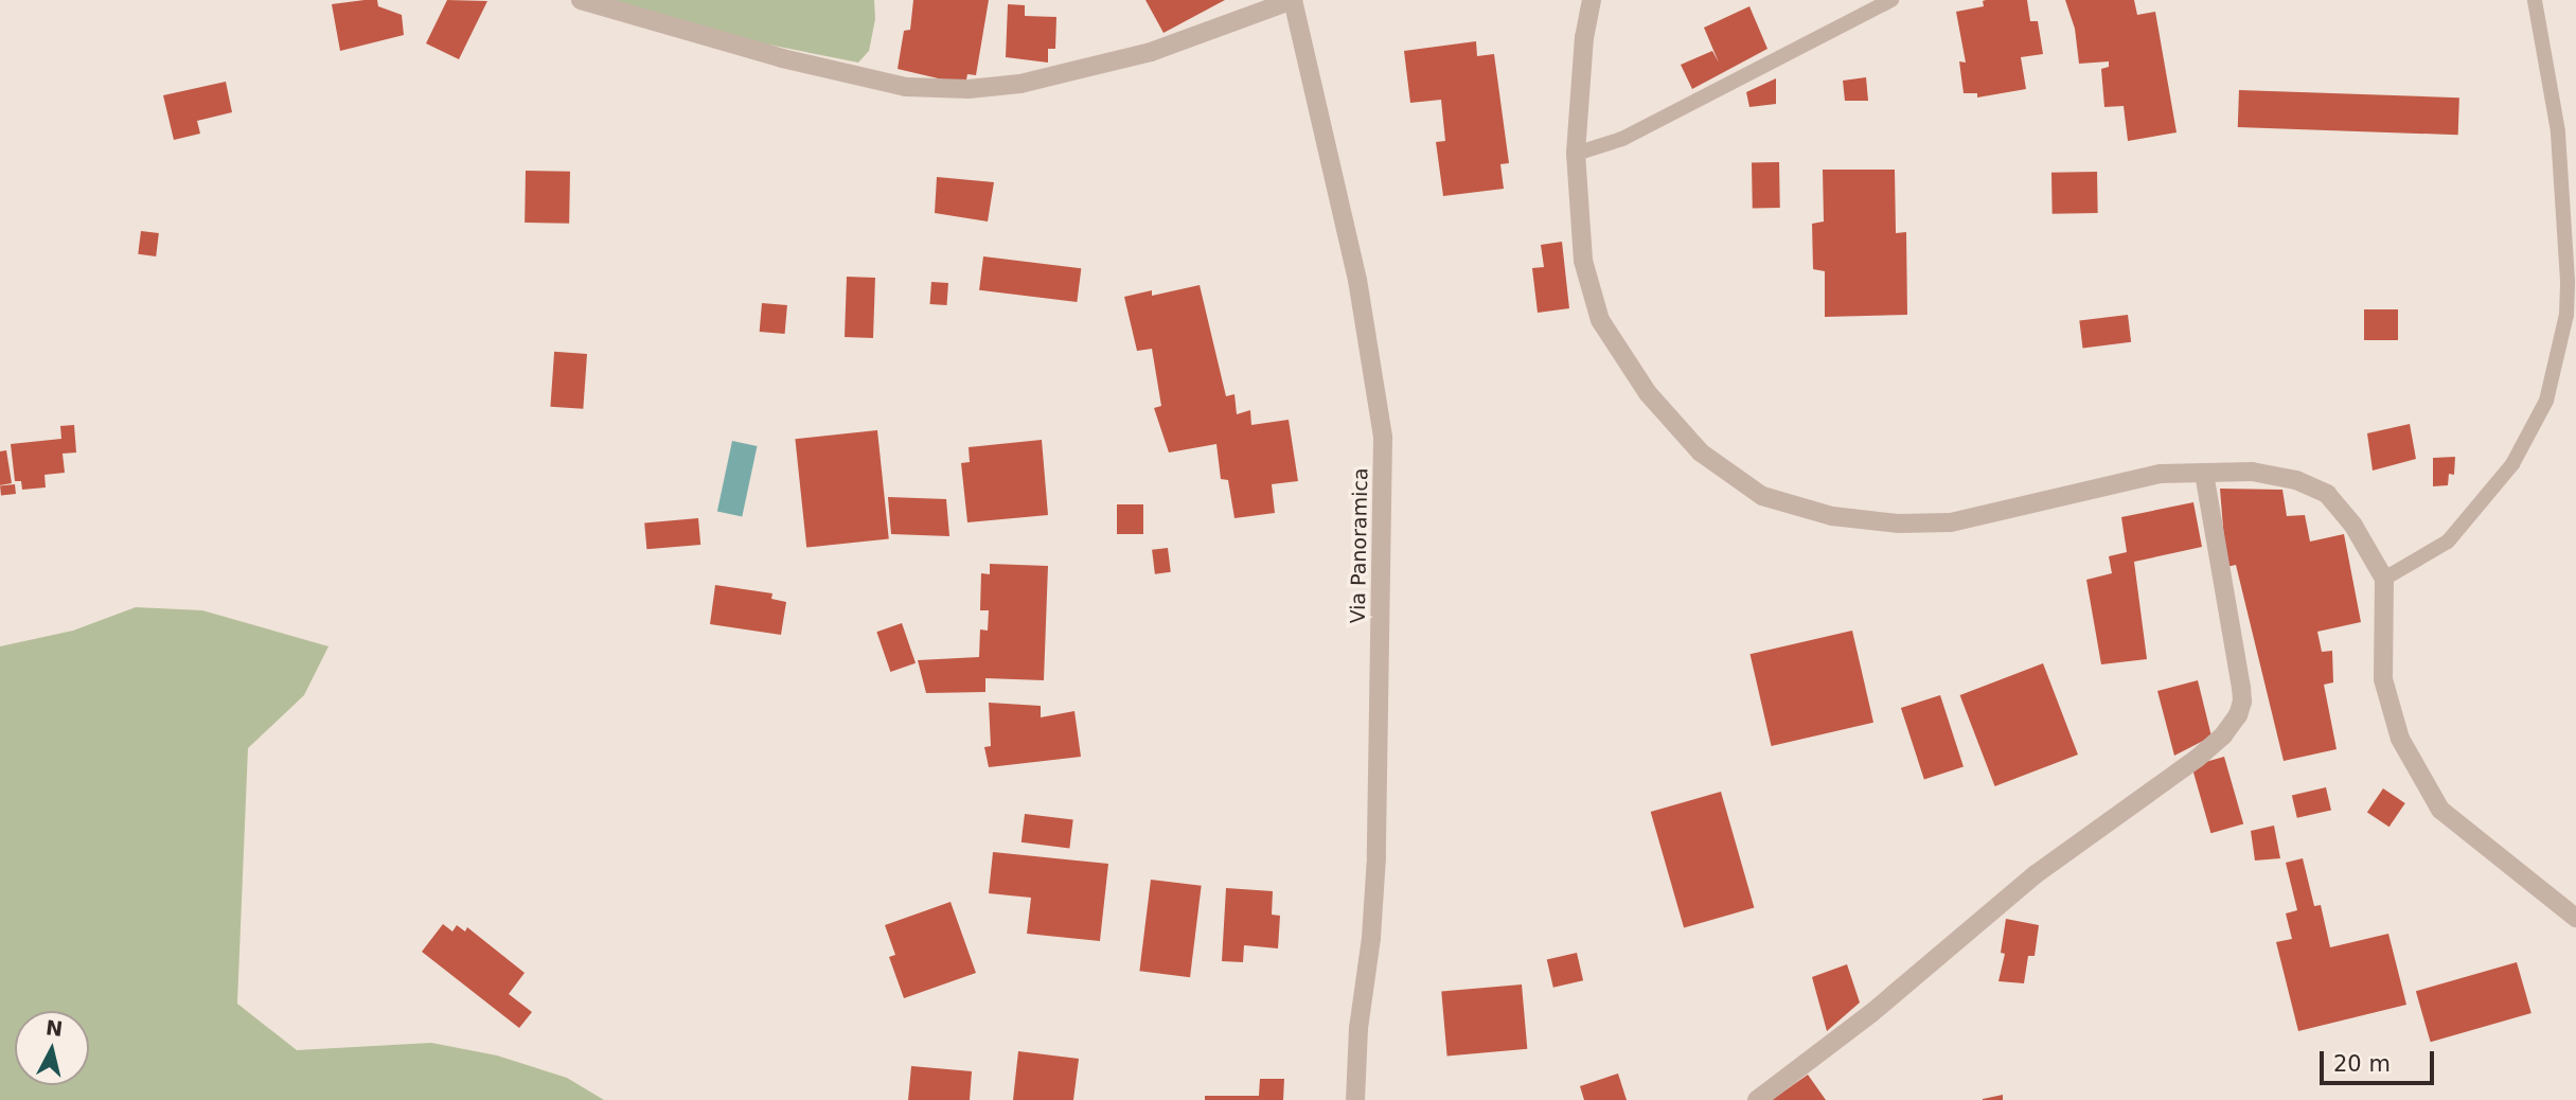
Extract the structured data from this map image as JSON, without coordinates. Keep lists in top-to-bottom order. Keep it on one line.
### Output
{"streets":{"street":["Via Panoramica"]},"scale_bar":"20 m","north":"top"}
